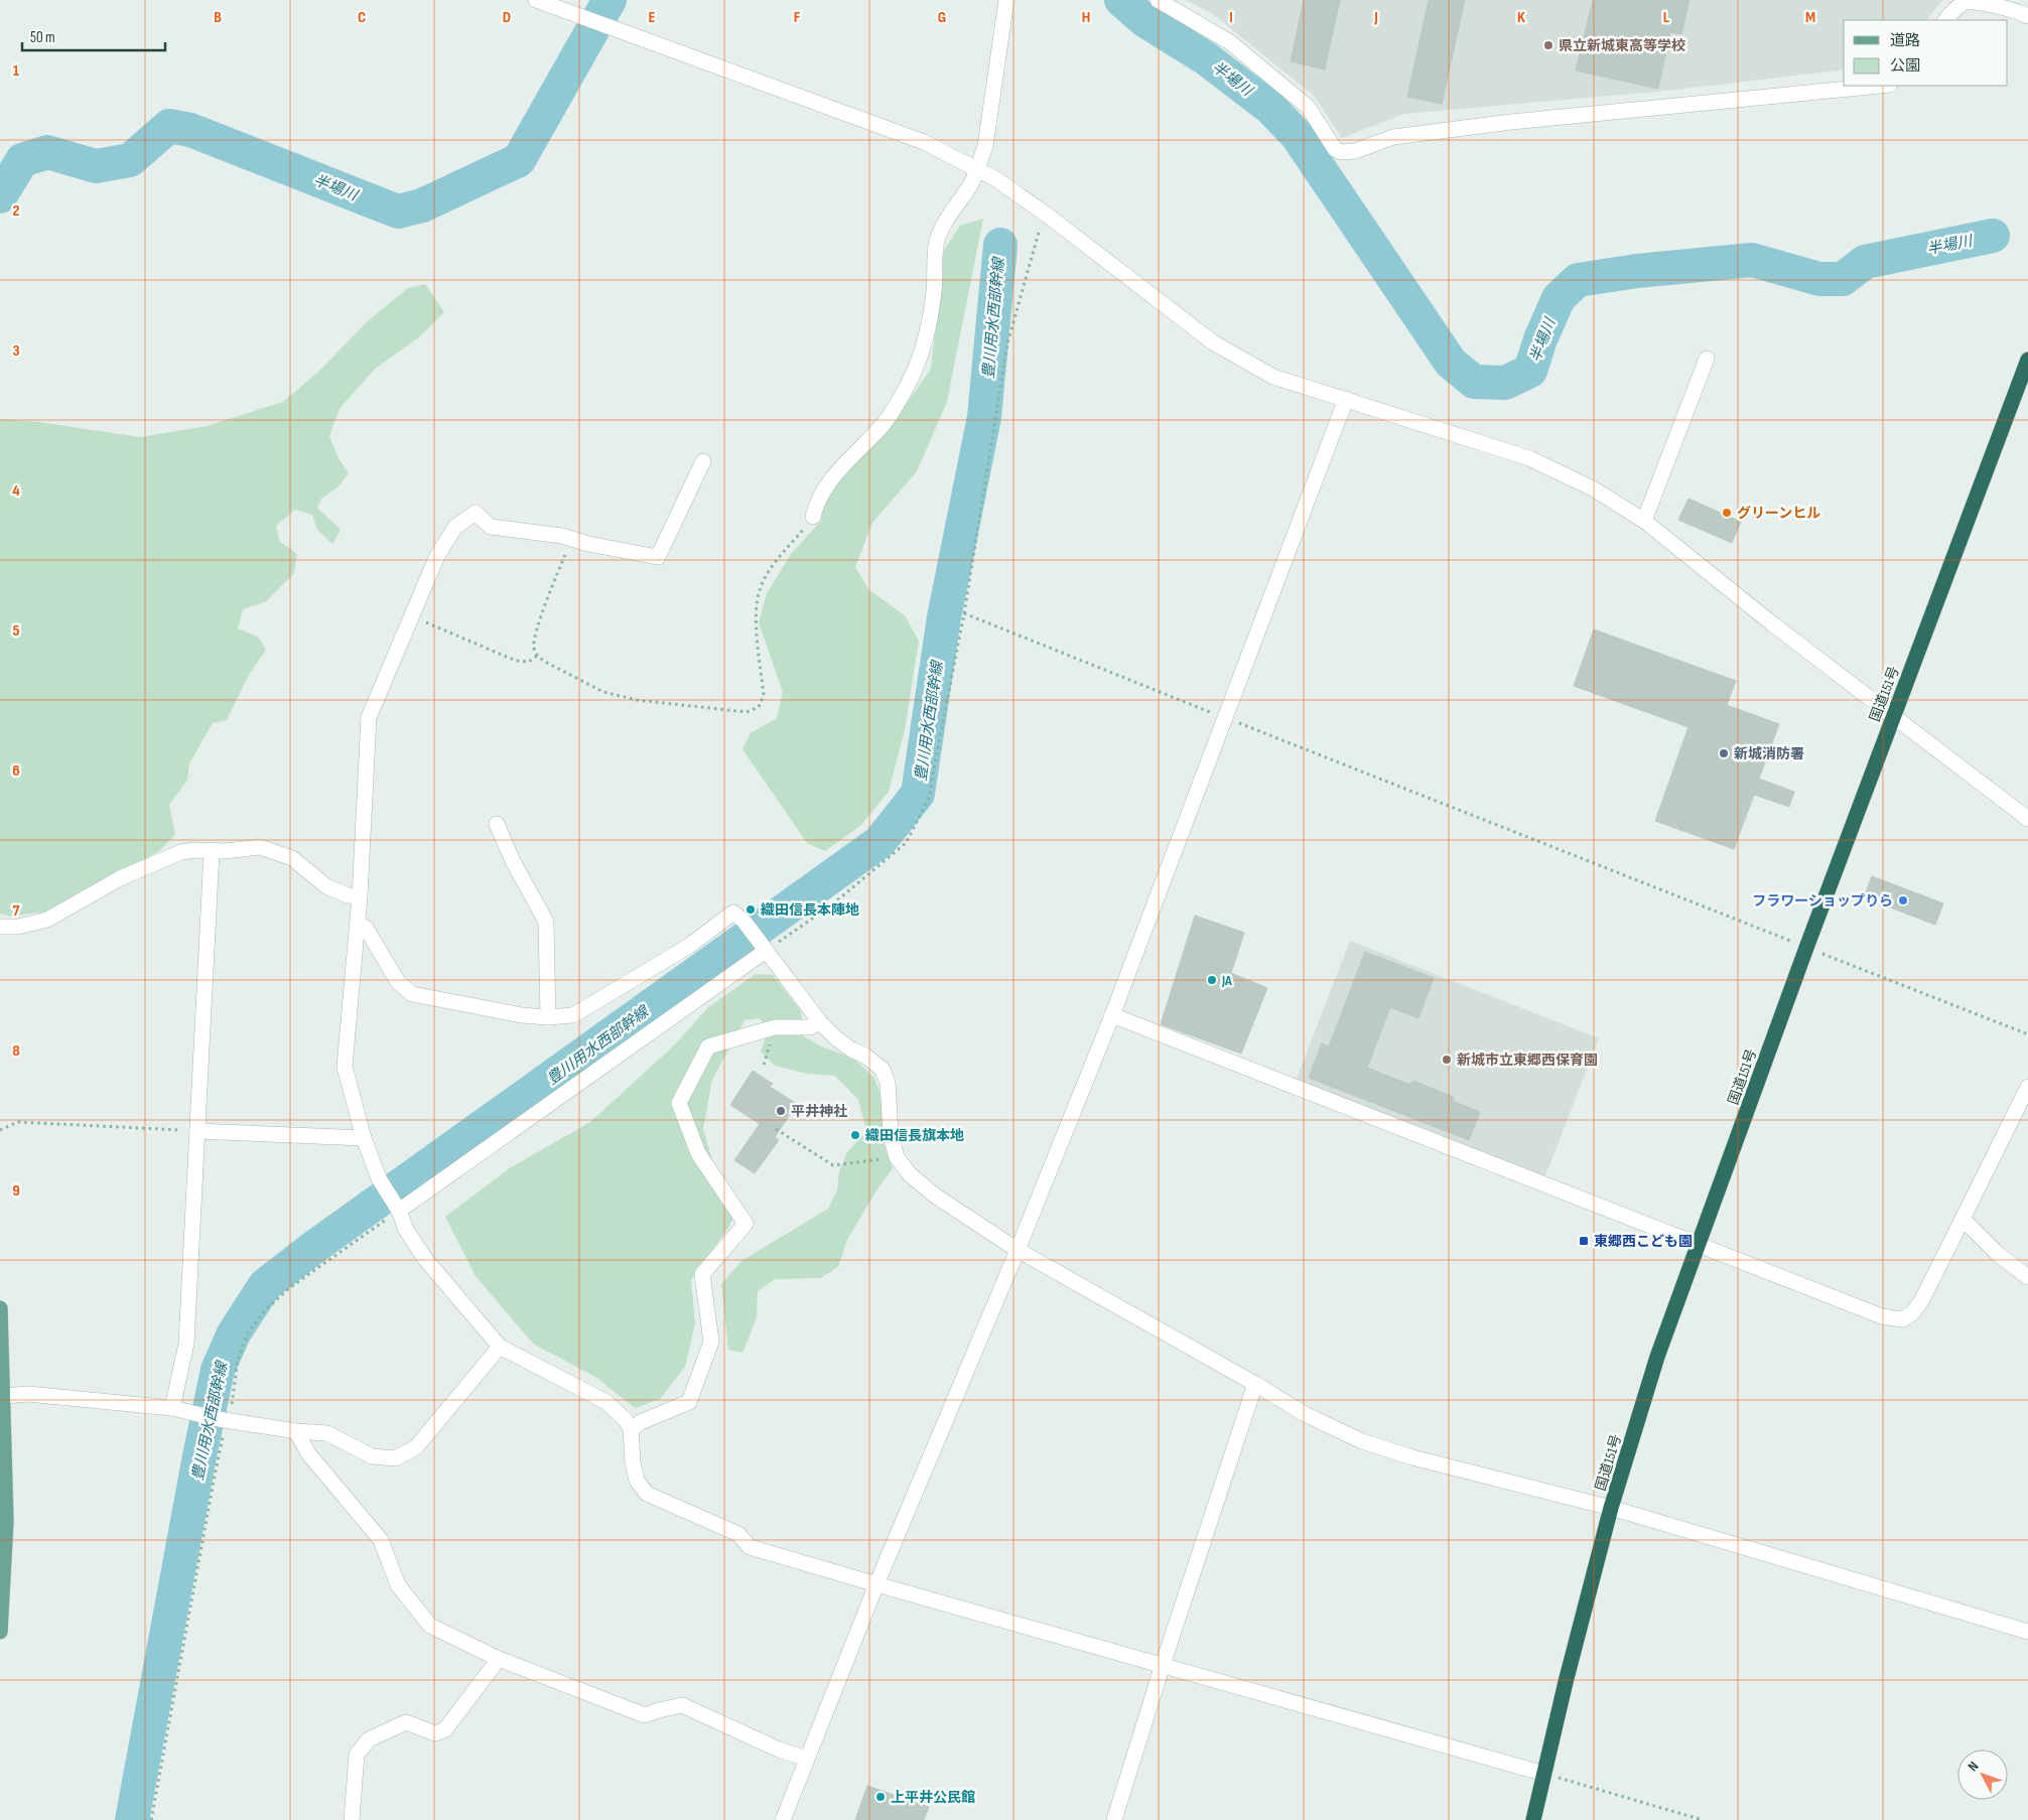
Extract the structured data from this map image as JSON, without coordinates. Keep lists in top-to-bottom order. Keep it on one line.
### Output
{"streets":{"highway":["国道151号"]},"water":["半場川","豊川用水西部幹線"],"places":{"other":["県立新城東高等学校","グリーンヒル","新城消防署","フラワーショップりら","織田信長本陣地","JA","新城市立東郷西保育園","平井神社","織田信長旗本地","上平井公民館"],"transit":["東郷西こども園"]},"legend":["道路","公園"],"scale_bar":"50 m","north":"top left","grid":{"columns":["B","C","D","E","F","G","H","I","J","K","L","M"],"rows":["1","2","3","4","5","6","7","8","9"]}}
